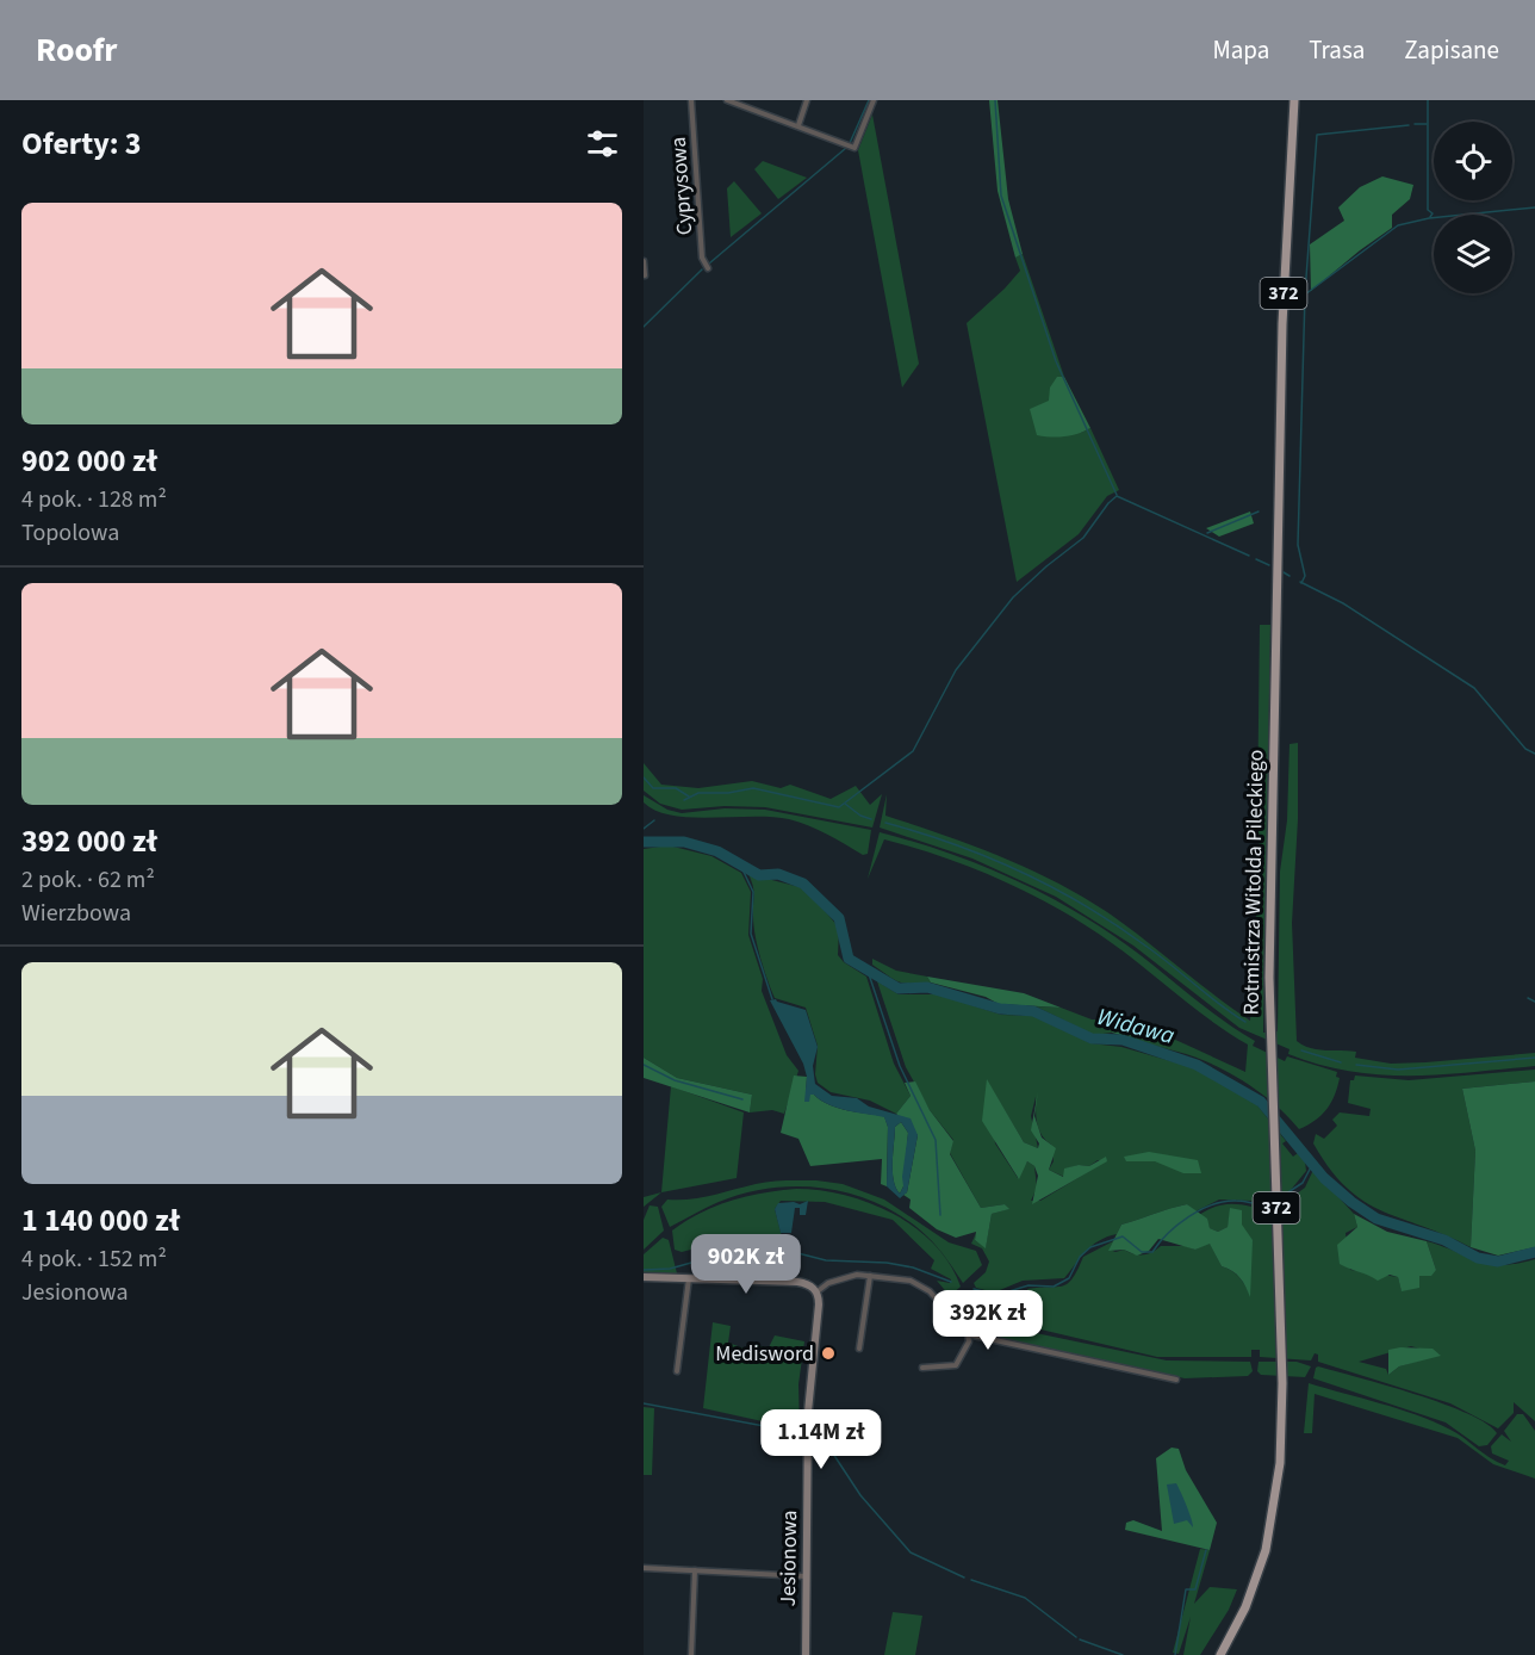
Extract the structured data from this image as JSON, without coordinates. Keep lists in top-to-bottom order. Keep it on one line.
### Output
{"streets":{"main road":["372","Rotmistrza Witolda Pileckiego"],"street":["Cyprysowa","Jesionowa"]},"water":["Widawa"],"places":["Medisword"],"page":{"header":"Roofr","nav":["Mapa","Trasa","Zapisane"],"heading":"Oferty: 3","list":[{"name":"902 000 zł","note":"4 pok. · 128 m² · Topolowa"},{"name":"392 000 zł","note":"2 pok. · 62 m² · Wierzbowa"},{"name":"1 140 000 zł","note":"4 pok. · 152 m² · Jesionowa"}],"price":["902K zł","392K zł","1.14M zł"]}}
